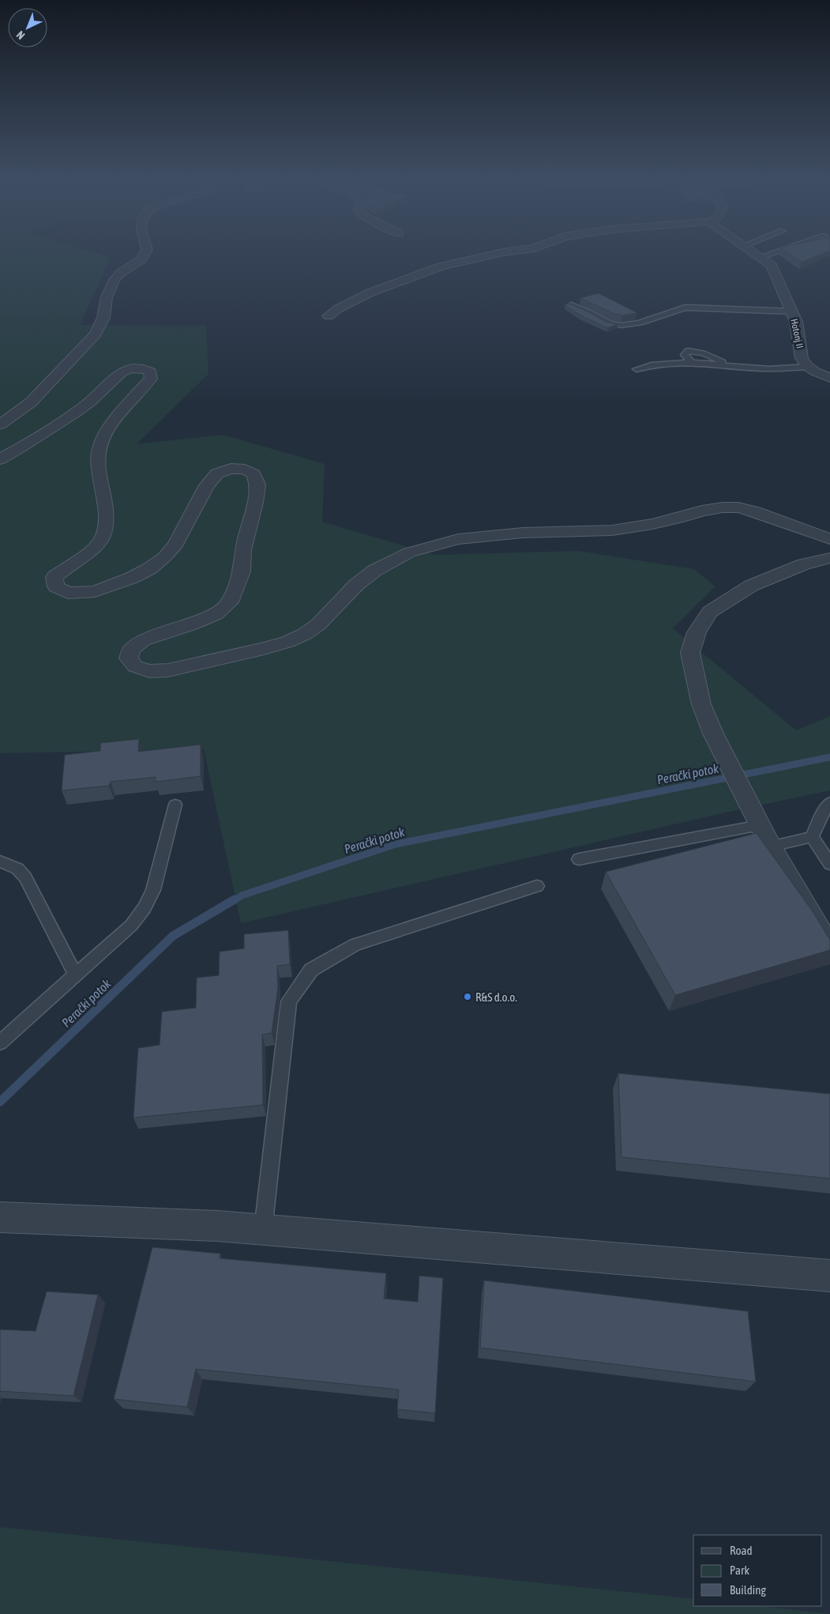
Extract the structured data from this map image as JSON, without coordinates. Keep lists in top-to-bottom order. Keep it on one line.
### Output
{"streets":{"street":["Hotonj II"]},"water":["Perački potok"],"places":["R&S d.o.o."],"legend":["Road","Park","Building"],"north":"bottom left"}
